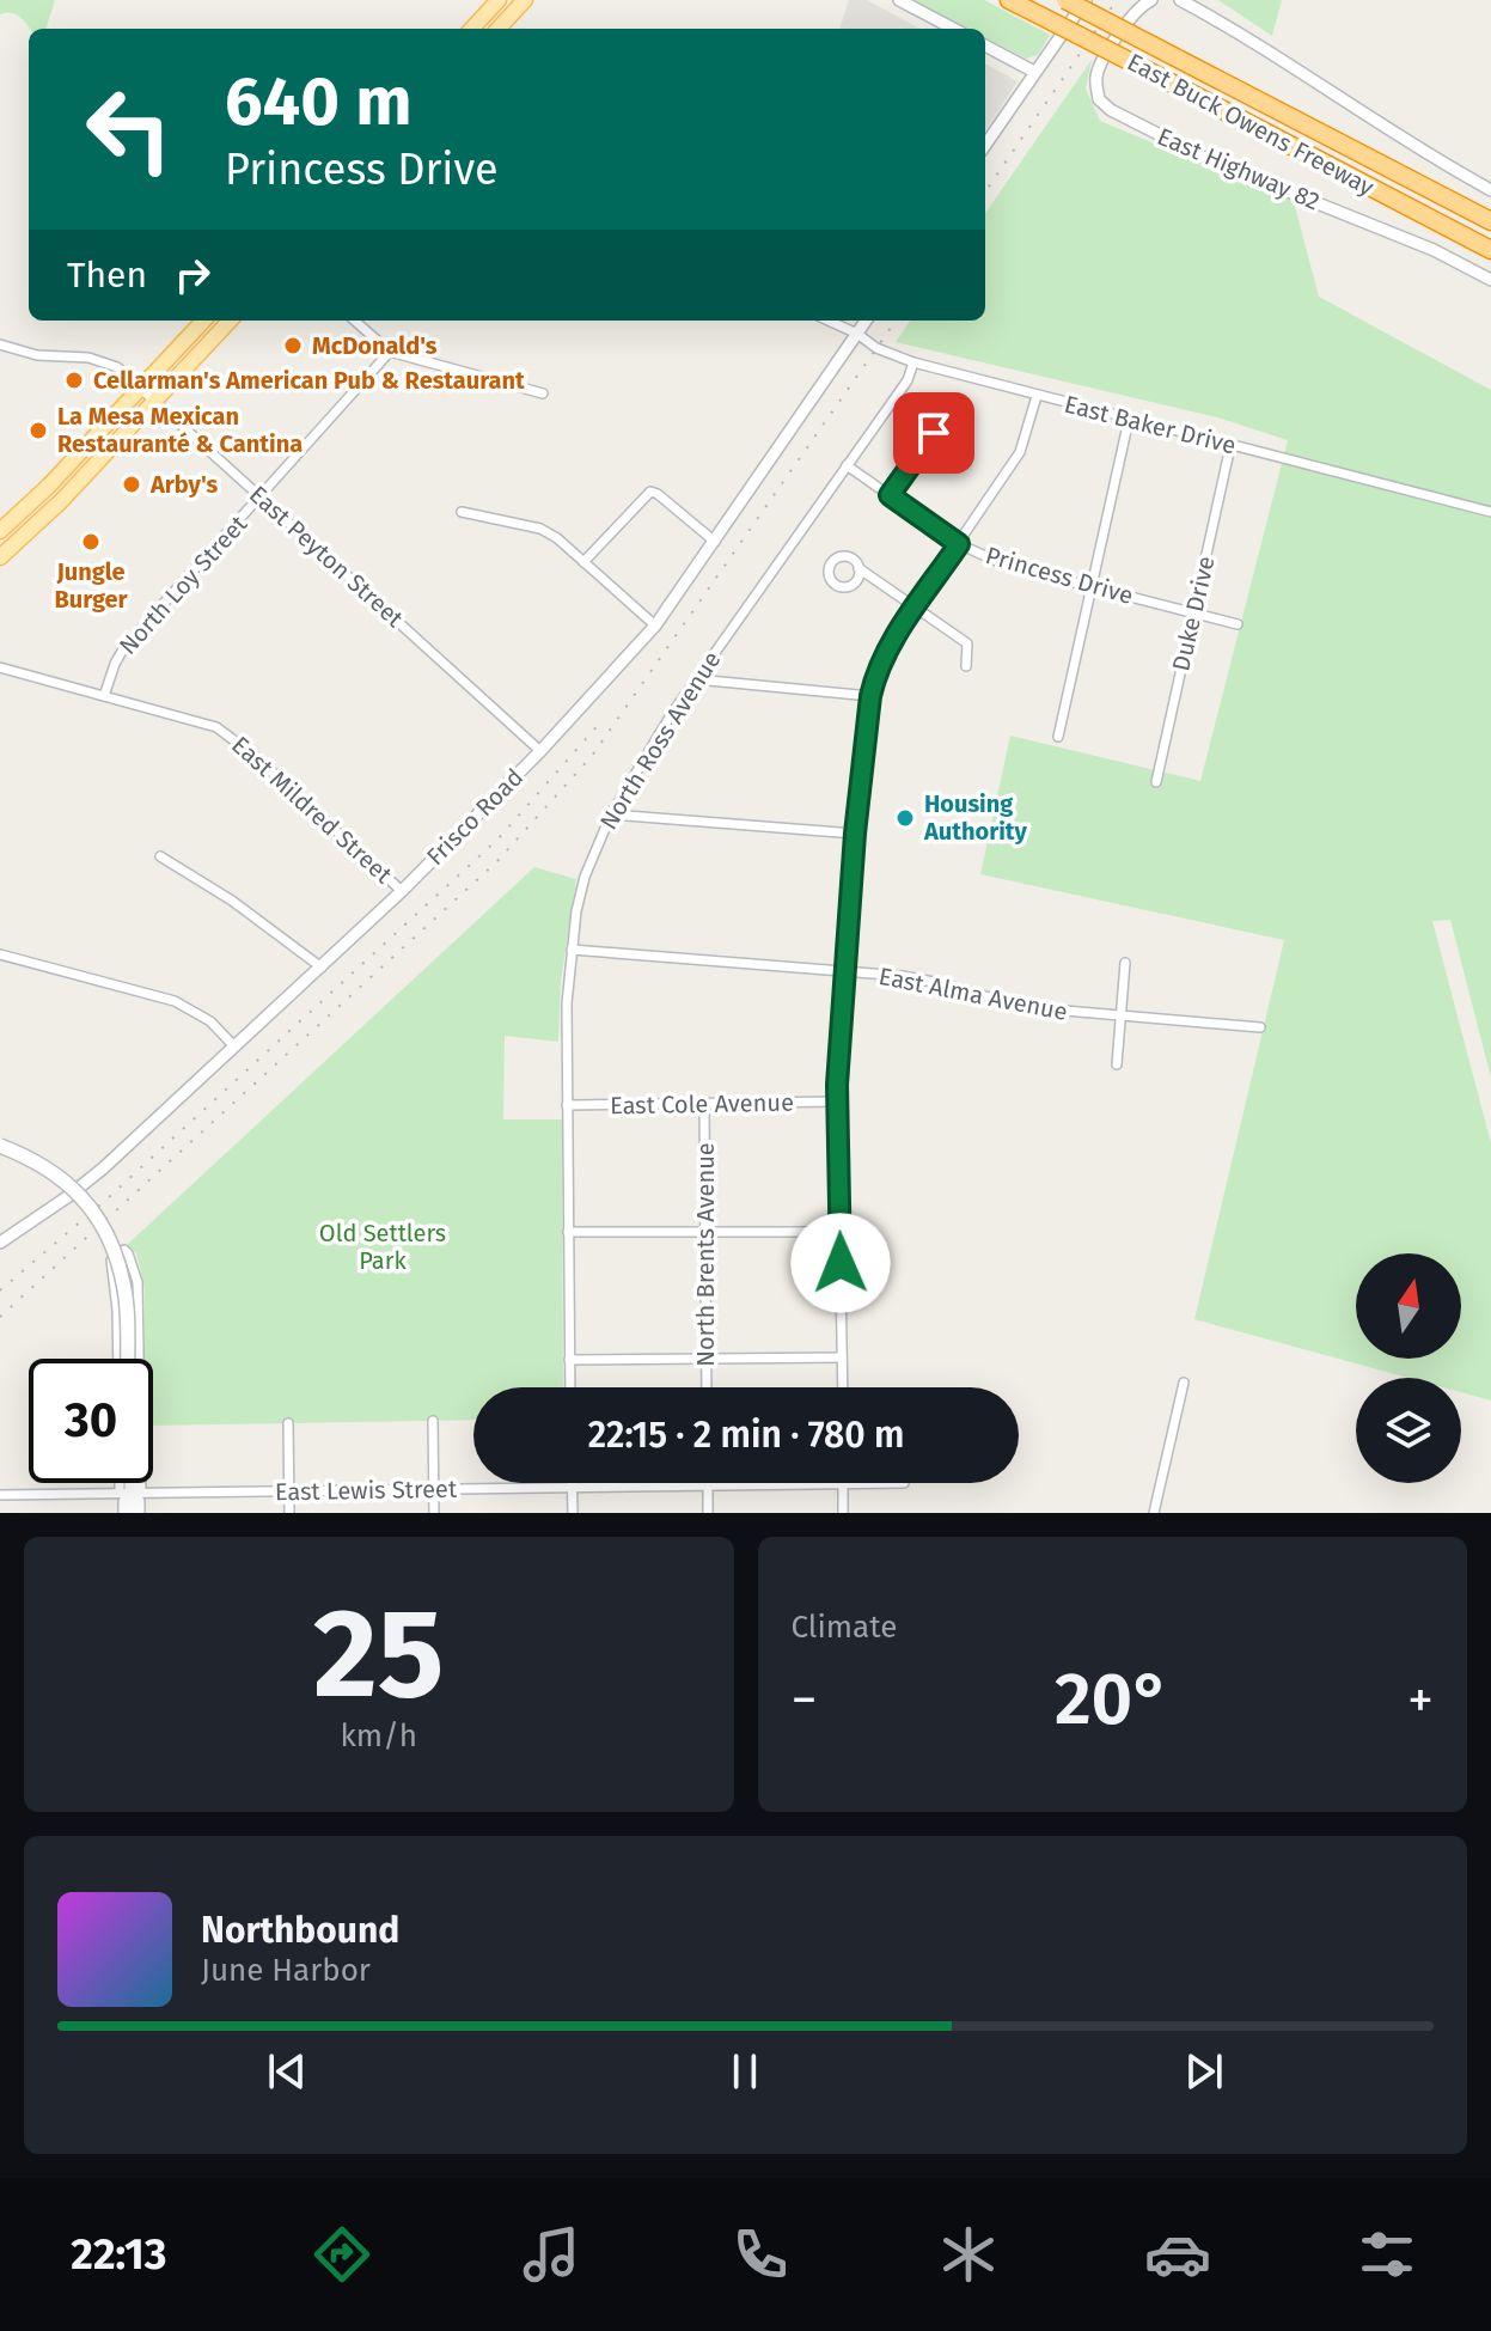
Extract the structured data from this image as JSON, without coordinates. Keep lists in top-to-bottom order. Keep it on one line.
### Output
{"streets":{"highway":["East Buck Owens Freeway"],"street":["East Highway 82","East Baker Drive","East Peyton Street","Princess Drive","North Loy Street","Duke Drive","North Ross Avenue","East Mildred Street","Frisco Road","East Alma Avenue","East Cole Avenue","North Brents Avenue","East Lewis Street"]},"crossings":[["East Baker Drive","Duke Drive"],["East Baker Drive","North Ross Avenue"],["East Baker Drive","Frisco Road"],["East Peyton Street","North Loy Street"],["East Peyton Street","Frisco Road"],["Princess Drive","Duke Drive"],["Princess Drive","North Ross Avenue"],["North Loy Street","East Mildred Street"],["North Ross Avenue","East Alma Avenue"],["North Ross Avenue","East Cole Avenue"],["East Mildred Street","Frisco Road"],["East Cole Avenue","North Brents Avenue"]],"parks":["Old Settlers Park"],"places":["McDonald's","Cellarman's American Pub & Restaurant","La Mesa Mexican Restauranté & Cantina","Arby's","Jungle Burger","Housing Authority"],"north":"top","page":{"turn":["640 m","Princess Drive"],"then":"Then","limit":"30","trip":"22:15 · 2 min · 780 m","tile":[["25","km/h"],"Climate"],"heat":["−","20°","+"],"song":["Northbound","June Harbor"],"tabs":"22:13"}}
